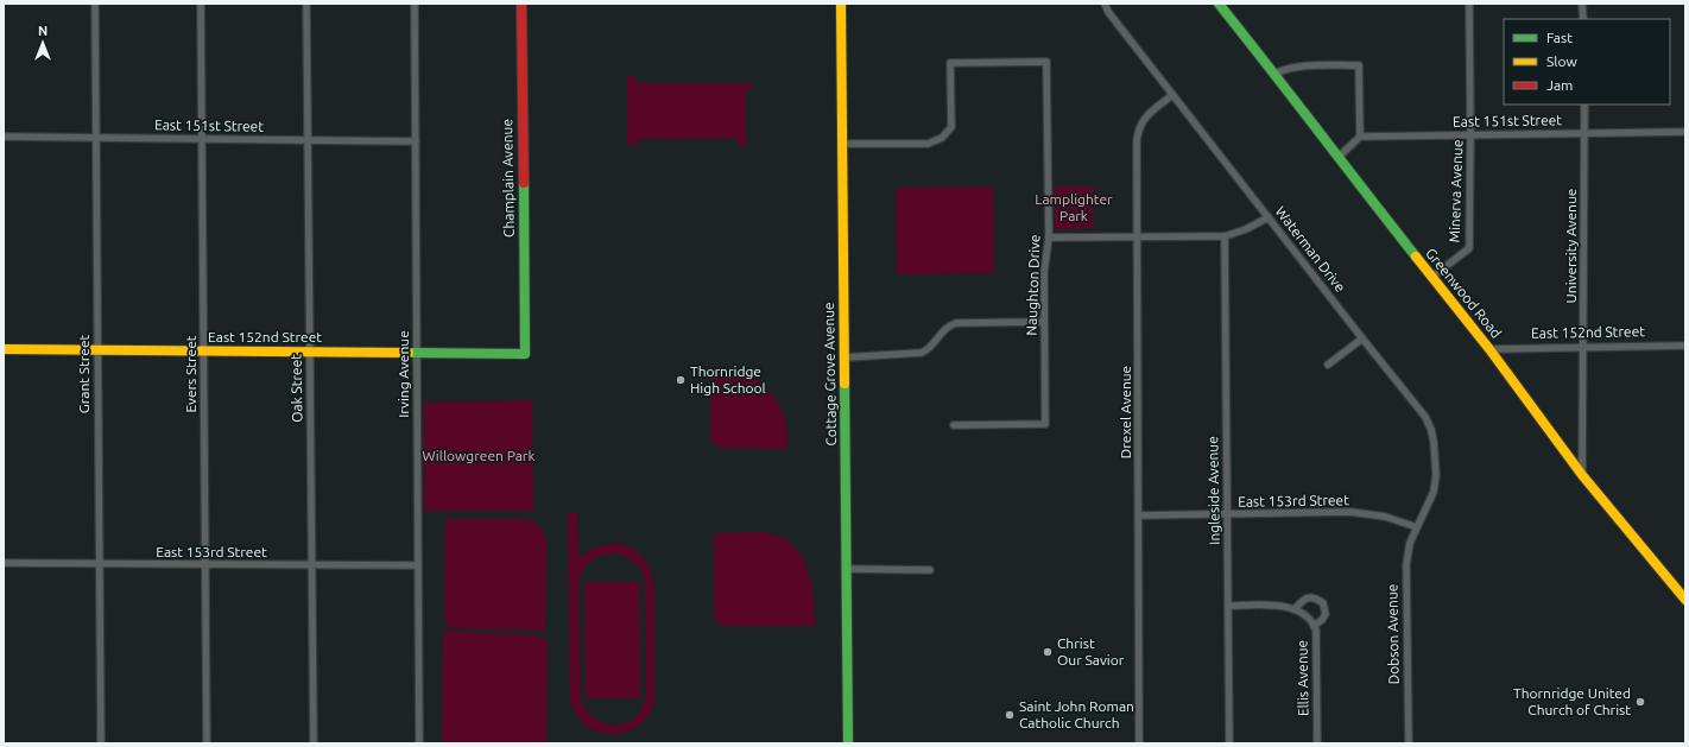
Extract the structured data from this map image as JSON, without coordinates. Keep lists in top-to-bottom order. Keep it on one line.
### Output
{"streets":{"street":["East 151st Street","Champlain Avenue","Minerva Avenue","University Avenue","Waterman Drive","Naughton Drive","Greenwood Road","East 152nd Street","Grant Street","Evers Street","Irving Avenue","Cottage Grove Avenue","Oak Street","Drexel Avenue","Ingleside Avenue","East 153rd Street","Dobson Avenue","Ellis Avenue"]},"crossings":[["East 151st Street","Minerva Avenue"],["East 151st Street","University Avenue"],["East 151st Street","Grant Street"],["East 151st Street","Evers Street"],["East 151st Street","Irving Avenue"],["East 151st Street","Oak Street"],["Champlain Avenue","East 152nd Street"],["Minerva Avenue","Greenwood Road"],["University Avenue","Greenwood Road"],["University Avenue","East 152nd Street"],["Waterman Drive","Drexel Avenue"],["Waterman Drive","East 153rd Street"],["Waterman Drive","Dobson Avenue"],["Naughton Drive","Cottage Grove Avenue"],["Greenwood Road","East 152nd Street"],["East 152nd Street","Grant Street"],["East 152nd Street","Evers Street"],["East 152nd Street","Irving Avenue"],["East 152nd Street","Oak Street"],["Grant Street","East 153rd Street"],["Evers Street","East 153rd Street"],["Irving Avenue","East 153rd Street"],["Oak Street","East 153rd Street"],["Drexel Avenue","East 153rd Street"],["Ingleside Avenue","East 153rd Street"],["East 153rd Street","Dobson Avenue"]],"parks":["Lamplighter Park","Willowgreen Park"],"places":["Thornridge High School","Christ Our Savior","Thornridge United Church of Christ","Saint John Roman Catholic Church"],"legend":["Fast","Slow","Jam"],"north":"top"}
